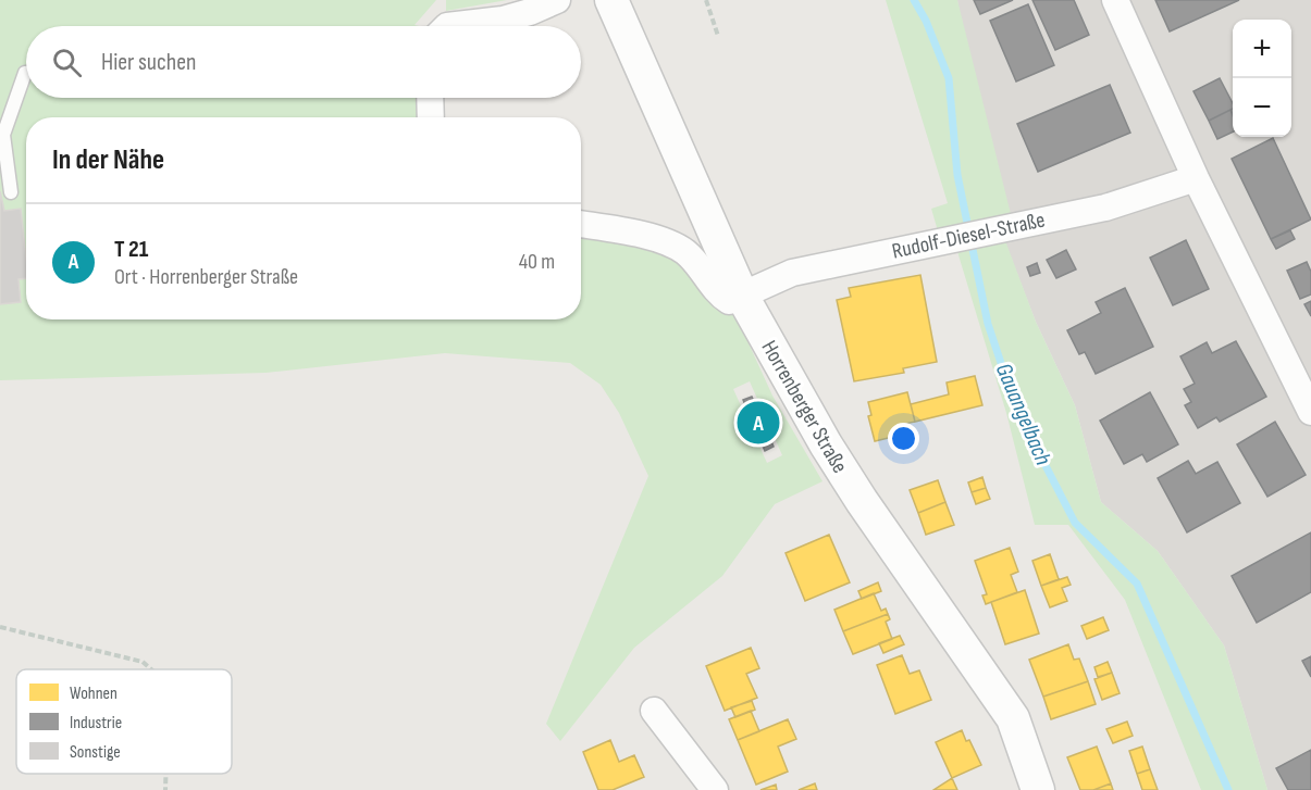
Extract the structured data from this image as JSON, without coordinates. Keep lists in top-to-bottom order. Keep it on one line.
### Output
{"streets":{"street":["Rudolf-Diesel-Straße","Horrenberger Straße"]},"crossings":[["Rudolf-Diesel-Straße","Horrenberger Straße"]],"water":["Gauangelbach"],"legend":["Wohnen","Industrie","Sonstige"],"page":{"map_buttons":["+","−"],"search":"Hier suchen","heading":"In der Nähe","list":[{"mark":"A","name":"T 21","note":"Ort · Horrenberger Straße","value":"40 m"}],"pins":"A"}}
